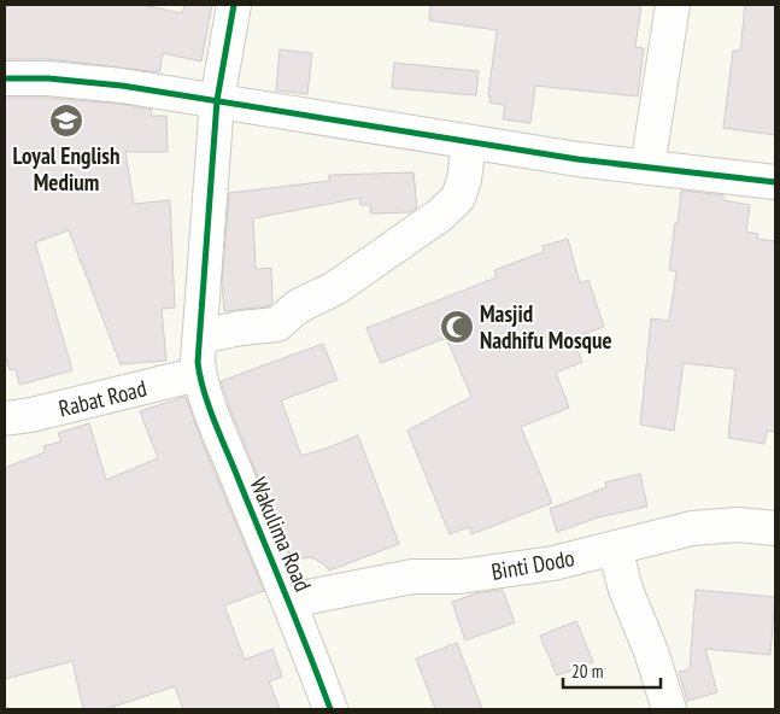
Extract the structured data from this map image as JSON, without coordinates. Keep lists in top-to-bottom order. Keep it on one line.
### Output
{"streets":{"street":["Rabat Road","Wakulima Road","Binti Dodo"]},"crossings":[["Rabat Road","Wakulima Road"],["Wakulima Road","Binti Dodo"]],"places":{"school or university":["Loyal English Medium"],"mosque":["Masjid Nadhifu Mosque"]},"scale_bar":"20 m"}
